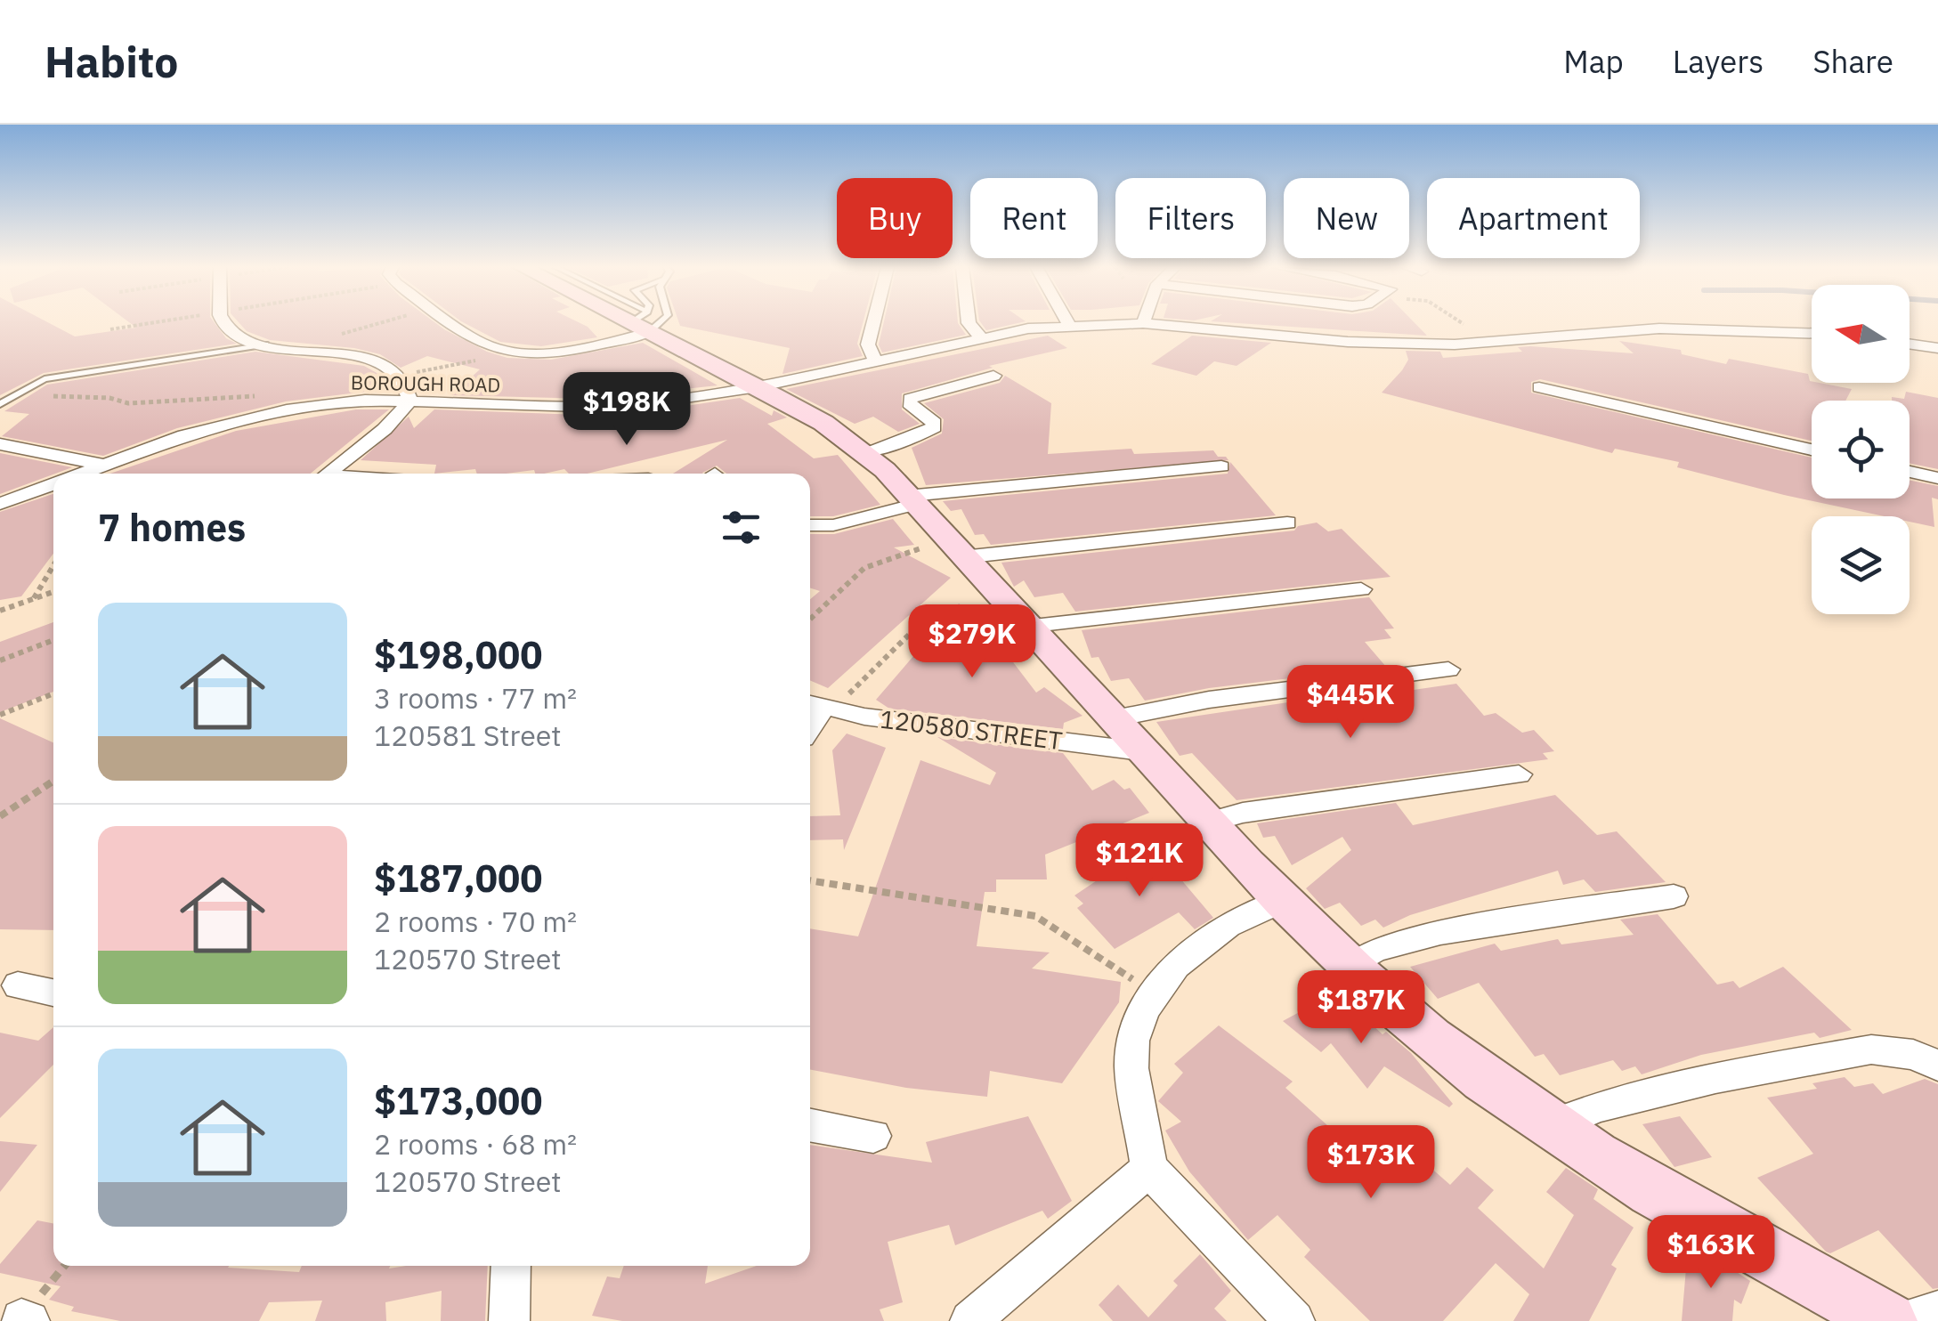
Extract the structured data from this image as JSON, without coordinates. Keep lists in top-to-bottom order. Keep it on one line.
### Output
{"streets":{"street":["BOROUGH ROAD","120580 STREET"]},"north":"left","page":{"header":"Habito","nav":["Map","Layers","Share"],"chip":["Buy","Rent","Filters","New","Apartment"],"price":["$198K","$279K","$445K","$121K","$187K","$173K","$163K"],"heading":"7 homes","list":[{"name":"$198,000","note":"3 rooms · 77 m² · 120581 Street"},{"name":"$187,000","note":"2 rooms · 70 m² · 120570 Street"},{"name":"$173,000","note":"2 rooms · 68 m² · 120570 Street"}]}}
